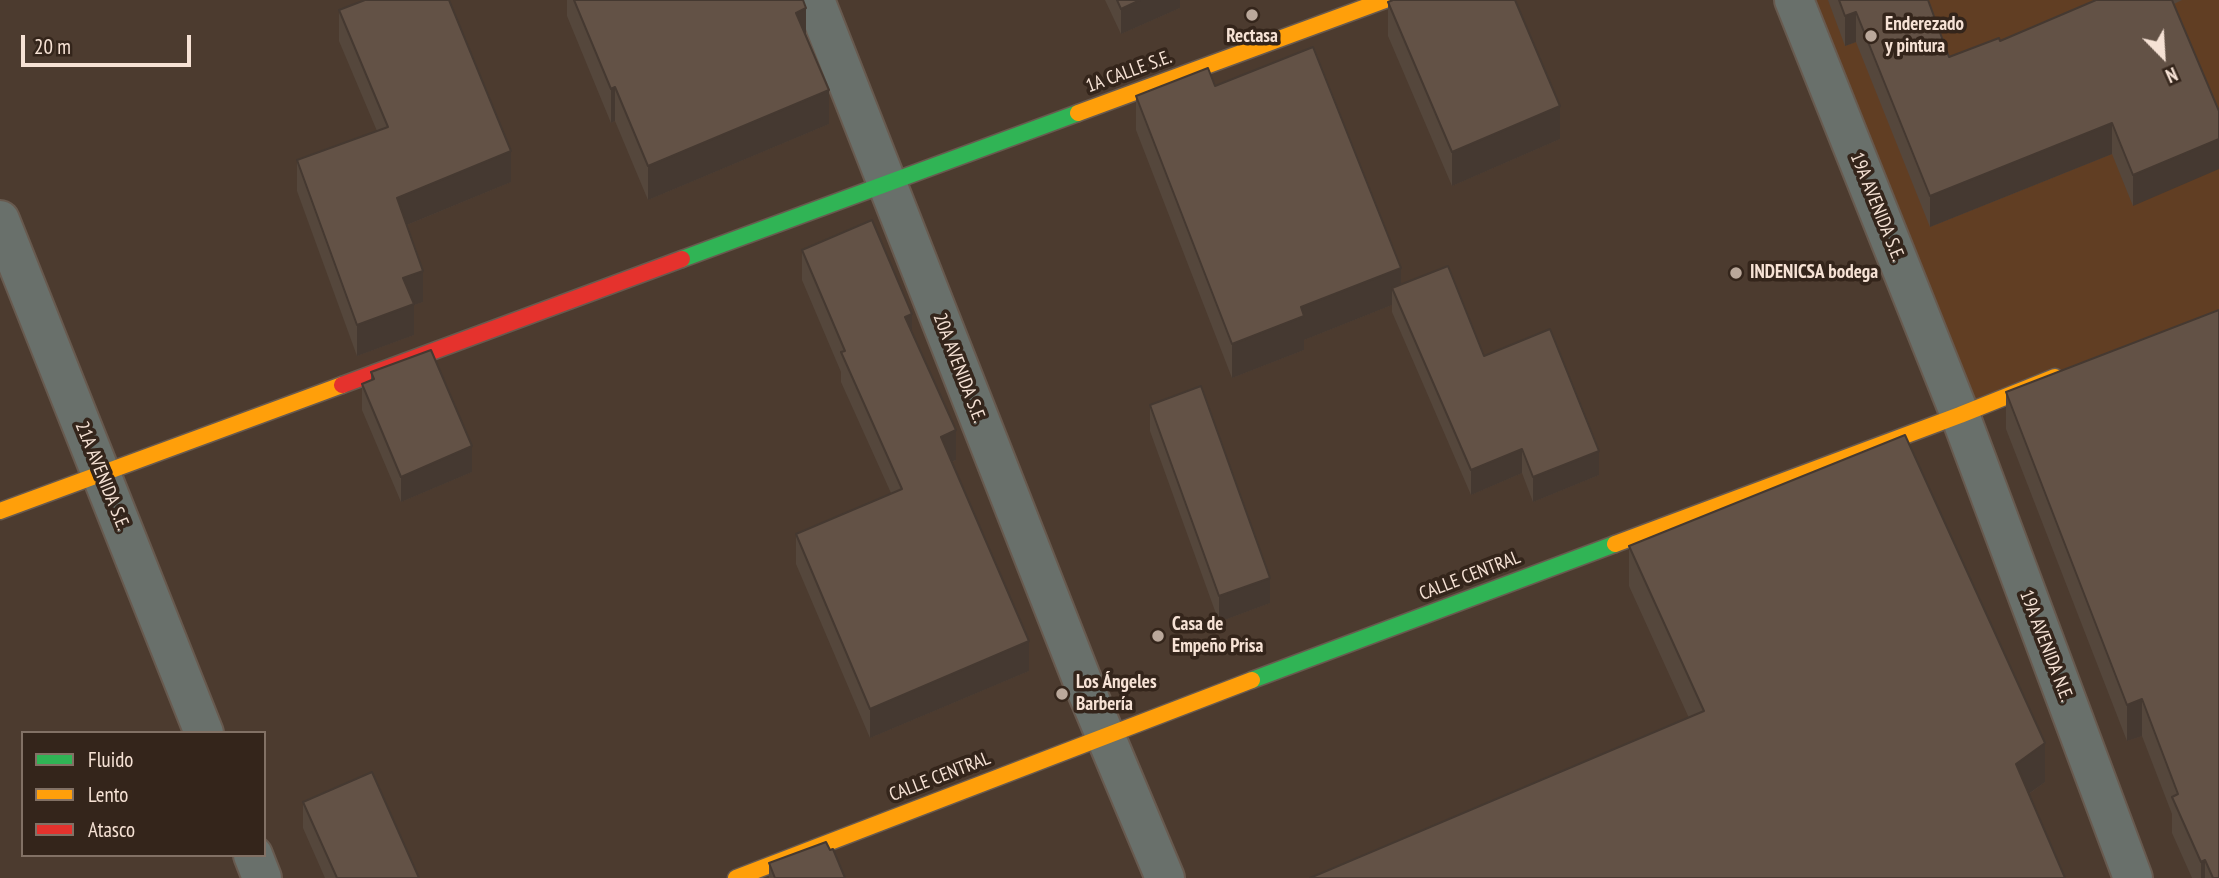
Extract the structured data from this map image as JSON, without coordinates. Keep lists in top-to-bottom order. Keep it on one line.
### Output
{"streets":{"street":["1A CALLE S.E.","19A AVENIDA S.E.","20A AVENIDA S.E.","21A AVENIDA S.E.","CALLE CENTRAL","19A AVENIDA N.E."]},"crossings":[["1A CALLE S.E.","20A AVENIDA S.E."],["1A CALLE S.E.","21A AVENIDA S.E."],["19A AVENIDA S.E.","CALLE CENTRAL"],["19A AVENIDA S.E.","19A AVENIDA N.E."],["20A AVENIDA S.E.","CALLE CENTRAL"],["CALLE CENTRAL","19A AVENIDA N.E."]],"places":["Rectasa","Enderezado y pintura","INDENICSA bodega","Casa de Empeño Prisa","Los Ángeles Barbería"],"legend":["Fluido","Lento","Atasco"],"scale_bar":"20 m","north":"bottom right"}
